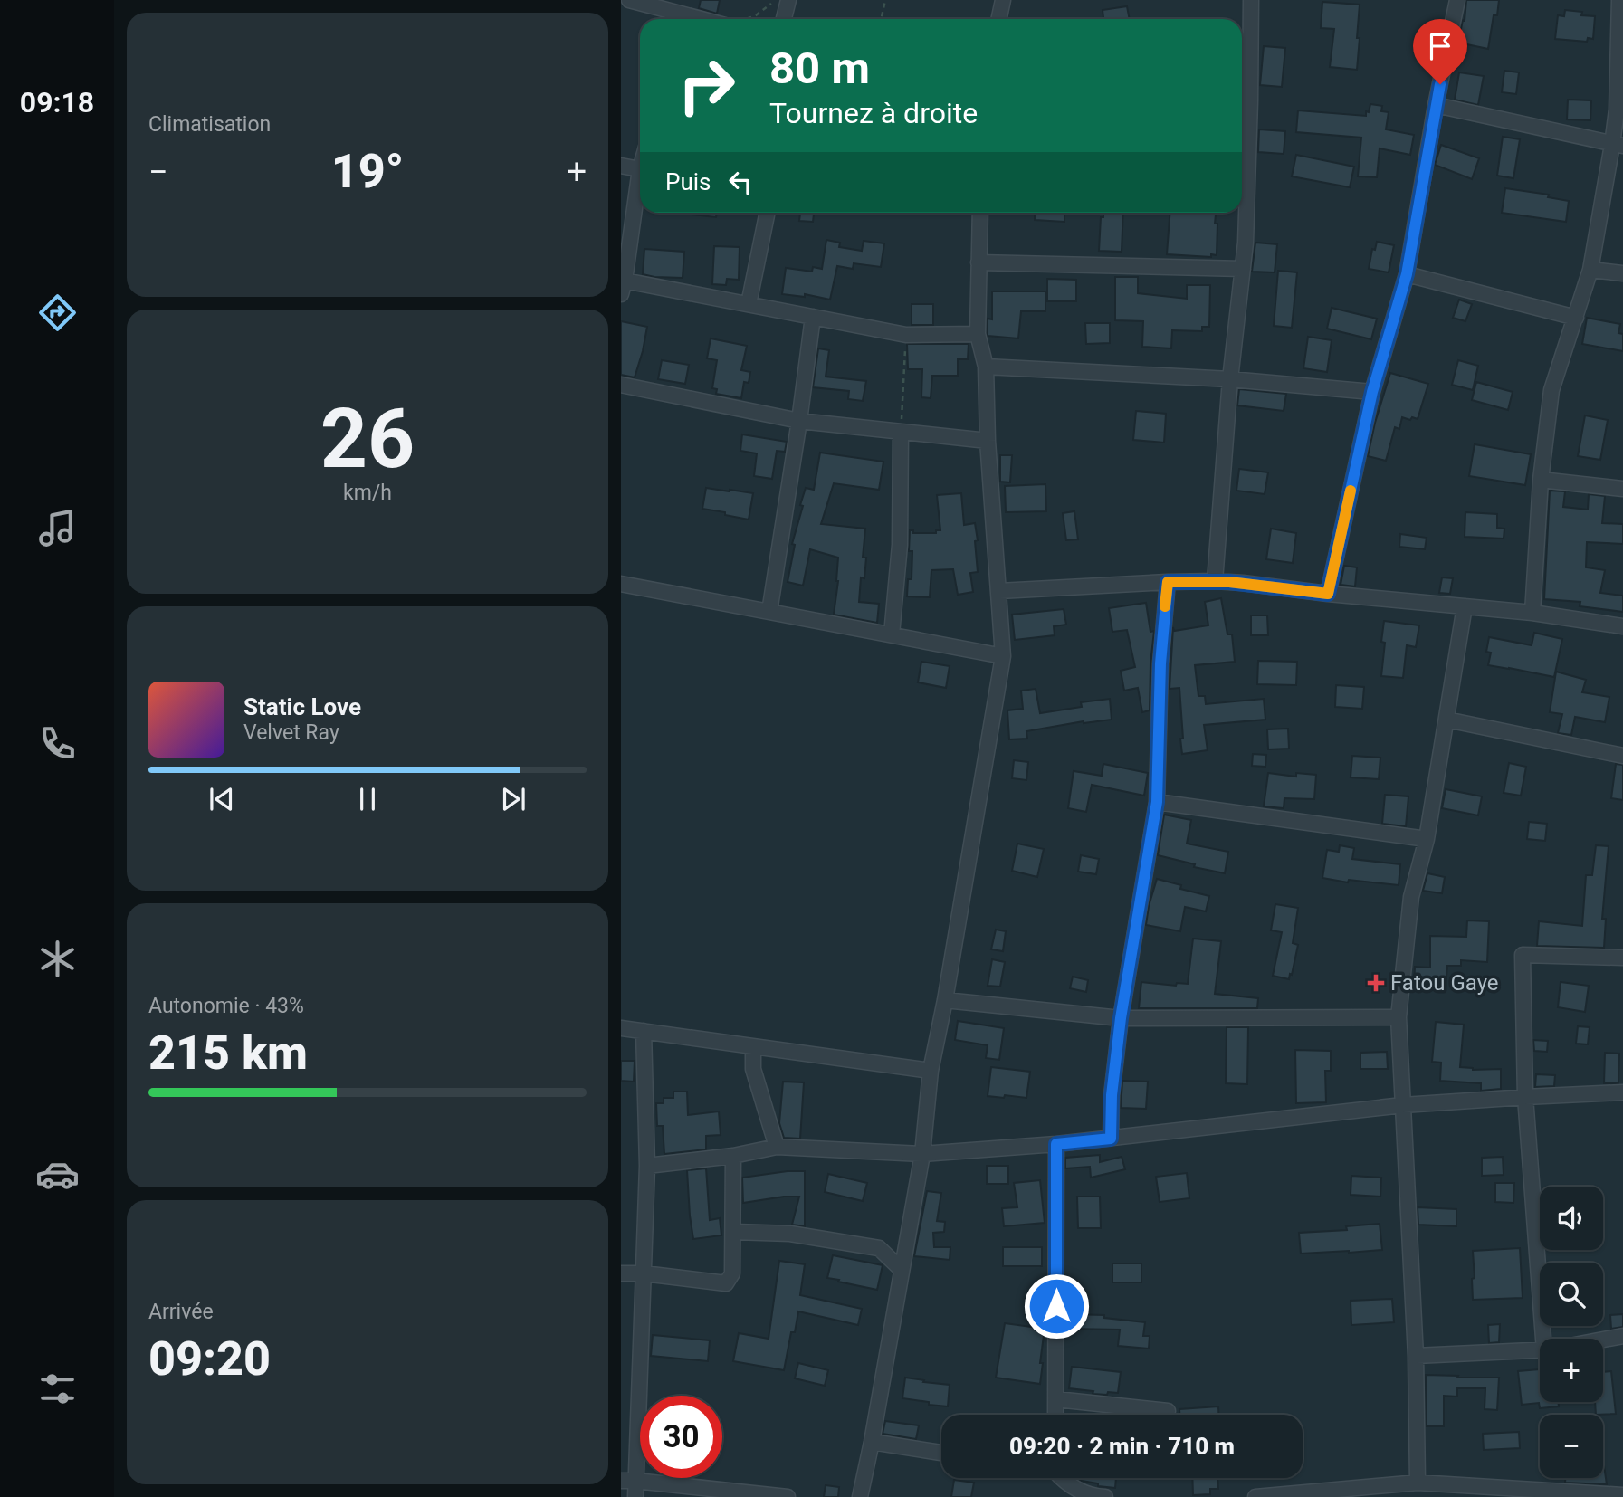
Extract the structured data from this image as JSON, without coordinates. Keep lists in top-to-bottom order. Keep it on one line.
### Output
{"places":{"health":["Fatou Gaye"]},"page":{"tabs":"09:18","tile":["Climatisation",["26","km/h"],["Autonomie · 43%","215 km"],["Arrivée","09:20"]],"turn":["80 m","Tournez à droite"],"heat":["−","19°","+"],"then":"Puis","song":["Static Love","Velvet Ray"],"map_buttons":["+","−"],"limit":"30","trip":"09:20 · 2 min · 710 m"}}
